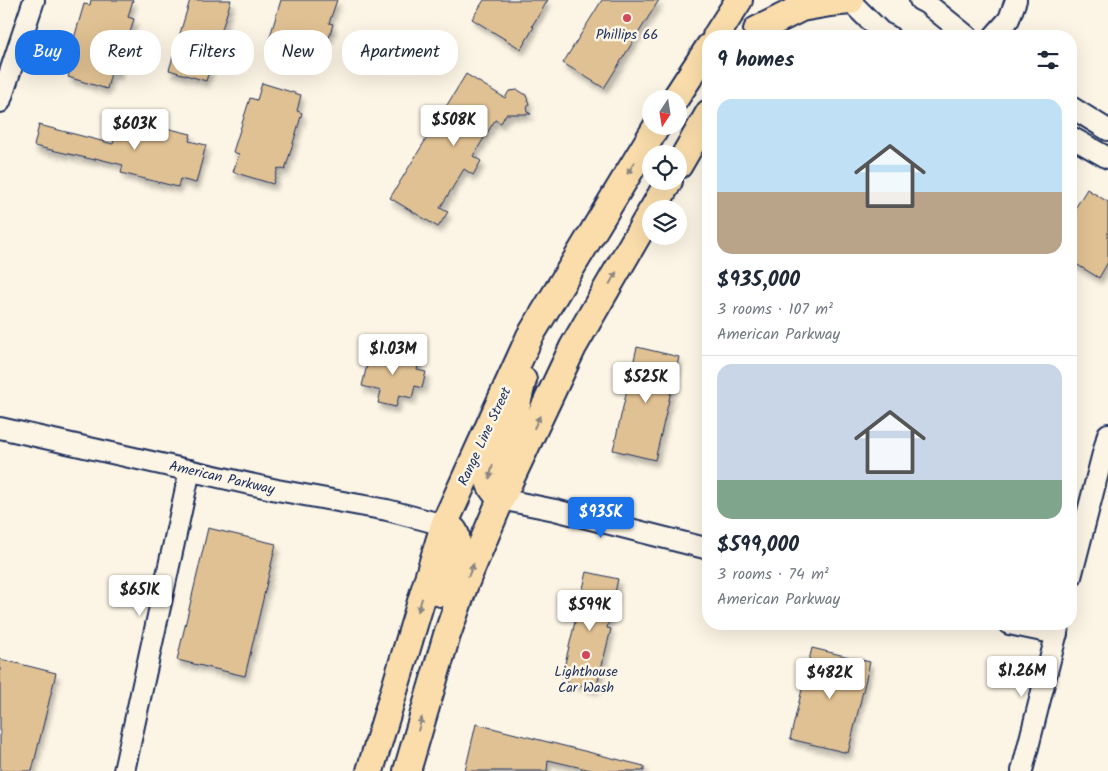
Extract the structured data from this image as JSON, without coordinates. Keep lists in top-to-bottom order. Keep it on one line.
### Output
{"streets":{"main road":["Range Line Street"],"street":["American Parkway"]},"crossings":[["Range Line Street","American Parkway"]],"places":["Phillips 66","Lighthouse Car Wash"],"north":"bottom","page":{"chip":["Buy","Rent","Filters","New","Apartment"],"heading":"9 homes","list":[{"name":"$935,000","note":"3 rooms · 107 m² · American Parkway"},{"name":"$599,000","note":"3 rooms · 74 m² · American Parkway"}],"price":["$508K","$603K","$1.03M","$525K","$935K","$651K","$599K","$1.26M","$482K"]}}
